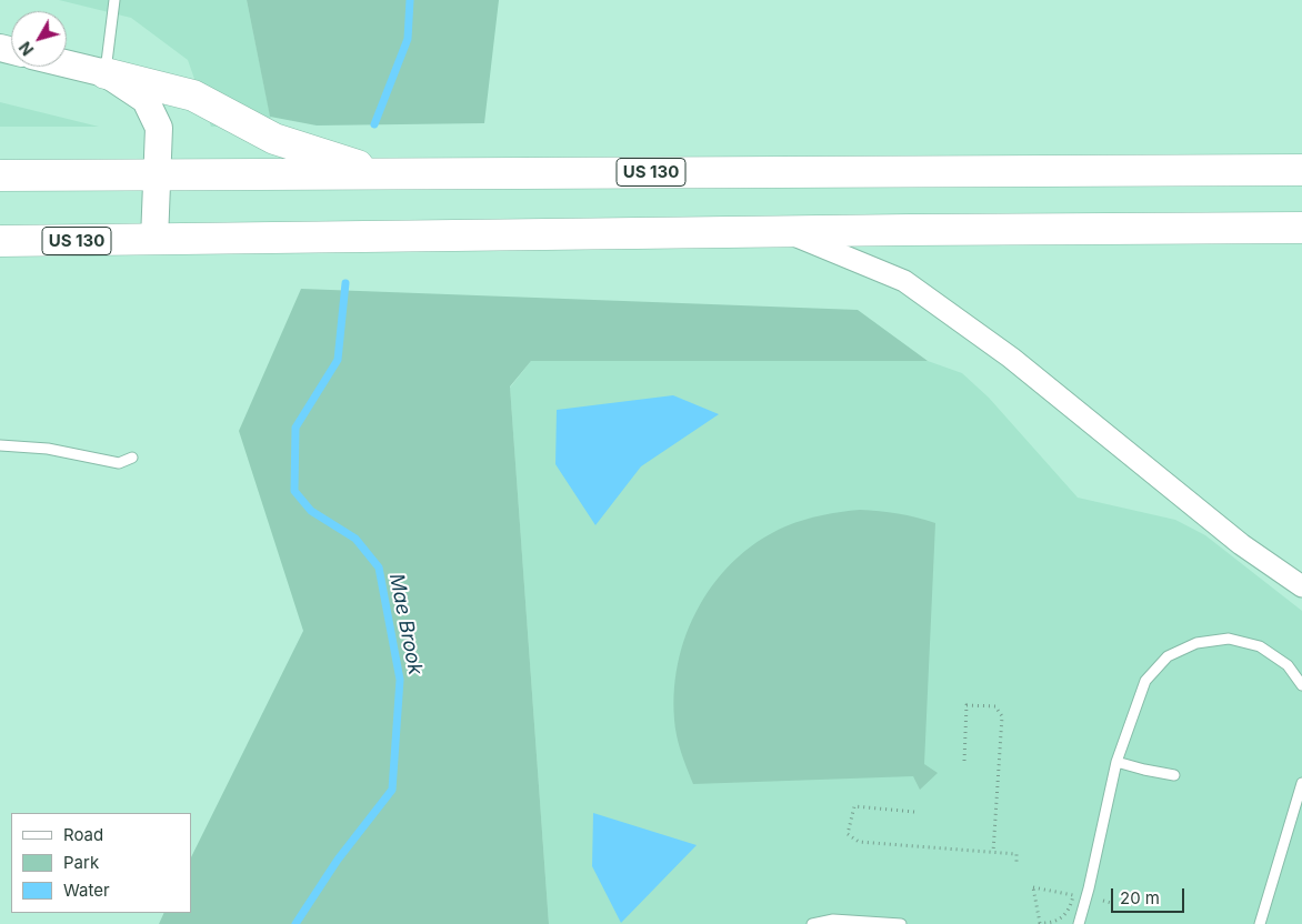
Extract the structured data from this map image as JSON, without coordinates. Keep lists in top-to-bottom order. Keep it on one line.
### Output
{"streets":{"highway":["US 130"]},"water":["Mae Brook"],"legend":["Road","Park","Water"],"scale_bar":"20 m","north":"bottom left"}
